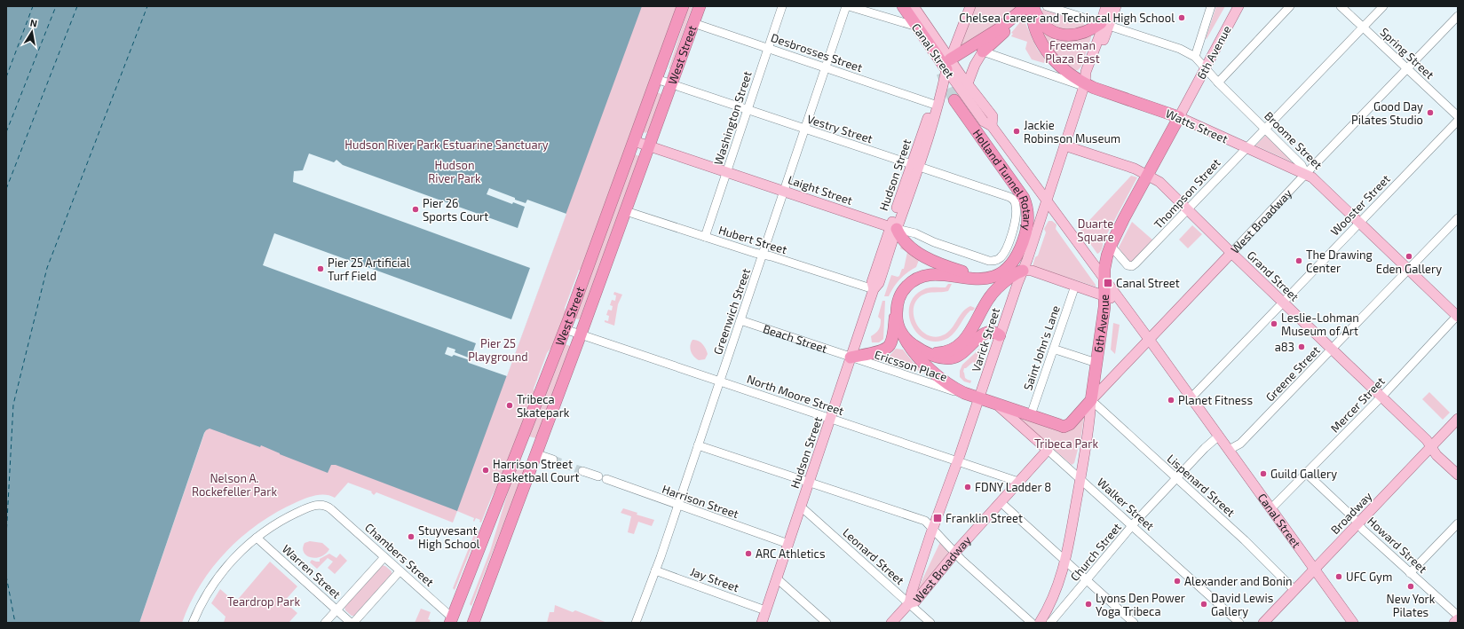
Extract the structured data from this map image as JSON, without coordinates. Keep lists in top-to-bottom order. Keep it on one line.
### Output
{"streets":{"highway":["Canal Street","6th Avenue","West Street","Watts Street","Holland Tunnel Rotary","West Broadway"],"main road":["Broome Street","Hudson Street","Laight Street","Grand Street","Varick Street","Walker Street","Broadway"],"street":["Desbrosses Street","Spring Street","Washington Street","Vestry Street","Thompson Street","Wooster Street","Hubert Street","Greenwich Street","Beach Street","Saint John's Lane","Ericsson Place","Greene Street","North Moore Street","Mercer Street","Lispenard Street","Harrison Street","Howard Street","Church Street","Chambers Street","Leonard Street","Warren Street","Jay Street"]},"crossings":[["Canal Street","6th Avenue"],["Canal Street","Hudson Street"],["Canal Street","Wooster Street"],["Canal Street","West Broadway"],["Canal Street","Varick Street"],["Canal Street","Greene Street"],["Canal Street","Mercer Street"],["Canal Street","Broadway"],["Canal Street","Church Street"],["Desbrosses Street","West Street"],["Desbrosses Street","Washington Street"],["Desbrosses Street","Hudson Street"],["Desbrosses Street","Greenwich Street"],["6th Avenue","Watts Street"],["6th Avenue","Broome Street"],["6th Avenue","Thompson Street"],["6th Avenue","West Broadway"],["6th Avenue","Grand Street"],["6th Avenue","Lispenard Street"],["6th Avenue","Walker Street"],["Spring Street","Thompson Street"],["Spring Street","West Broadway"],["West Street","Vestry Street"],["West Street","Laight Street"],["West Street","Hubert Street"],["West Street","North Moore Street"],["West Street","Chambers Street"],["Washington Street","Vestry Street"],["Washington Street","Laight Street"],["Washington Street","Hubert Street"],["Watts Street","Broome Street"],["Watts Street","Thompson Street"],["Watts Street","West Broadway"],["Watts Street","Varick Street"],["Vestry Street","Hudson Street"],["Vestry Street","Laight Street"],["Vestry Street","Greenwich Street"],["Broome Street","Thompson Street"],["Broome Street","Wooster Street"],["Broome Street","West Broadway"],["Broome Street","Varick Street"],["Broome Street","Greene Street"],["Broome Street","Mercer Street"],["Hudson Street","Laight Street"],["Hudson Street","Hubert Street"],["Hudson Street","Beach Street"],["Hudson Street","Ericsson Place"],["Hudson Street","North Moore Street"],["Hudson Street","Harrison Street"],["Hudson Street","Leonard Street"],["Hudson Street","Jay Street"],["Laight Street","Greenwich Street"],["Thompson Street","Grand Street"],["Wooster Street","Grand Street"],["West Broadway","Grand Street"],["West Broadway","Varick Street"],["West Broadway","Saint John's Lane"],["West Broadway","North Moore Street"],["West Broadway","Lispenard Street"],["West Broadway","Walker Street"],["West Broadway","Leonard Street"],["Hubert Street","Greenwich Street"],["Grand Street","Varick Street"],["Grand Street","Greene Street"],["Grand Street","Mercer Street"],["Grand Street","Broadway"],["Greenwich Street","Beach Street"],["Greenwich Street","North Moore Street"],["Greenwich Street","Harrison Street"],["Greenwich Street","Jay Street"],["Beach Street","Ericsson Place"],["Varick Street","North Moore Street"],["Varick Street","Leonard Street"],["Mercer Street","Howard Street"],["Lispenard Street","Broadway"],["Lispenard Street","Church Street"],["Walker Street","Church Street"],["Broadway","Howard Street"],["Chambers Street","Warren Street"]],"parks":["Freeman Plaza East","Hudson River Park Estuarine Sanctuary","Hudson River Park","Duarte Square","Pier 25 Playground","Tribeca Park","Nelson A. Rockefeller Park","Teardrop Park"],"places":{"other":["Chelsea Career and Techincal High School","Good Day Pilates Studio","Jackie Robinson Museum","Pier 26 Sports Court","Eden Gallery","The Drawing Center","Pier 25 Artificial Turf Field","Leslie-Lohman Museum of Art","a83","Planet Fitness","Tribeca Skatepark","Harrison Street Basketball Court","Guild Gallery","FDNY Ladder 8","Stuyvesant High School","ARC Athletics","UFC Gym","Alexander and Bonin","New York Pilates","Lyons Den Power Yoga Tribeca","David Lewis Gallery"],"transit":["Canal Street","Franklin Street"]},"north":"top"}
